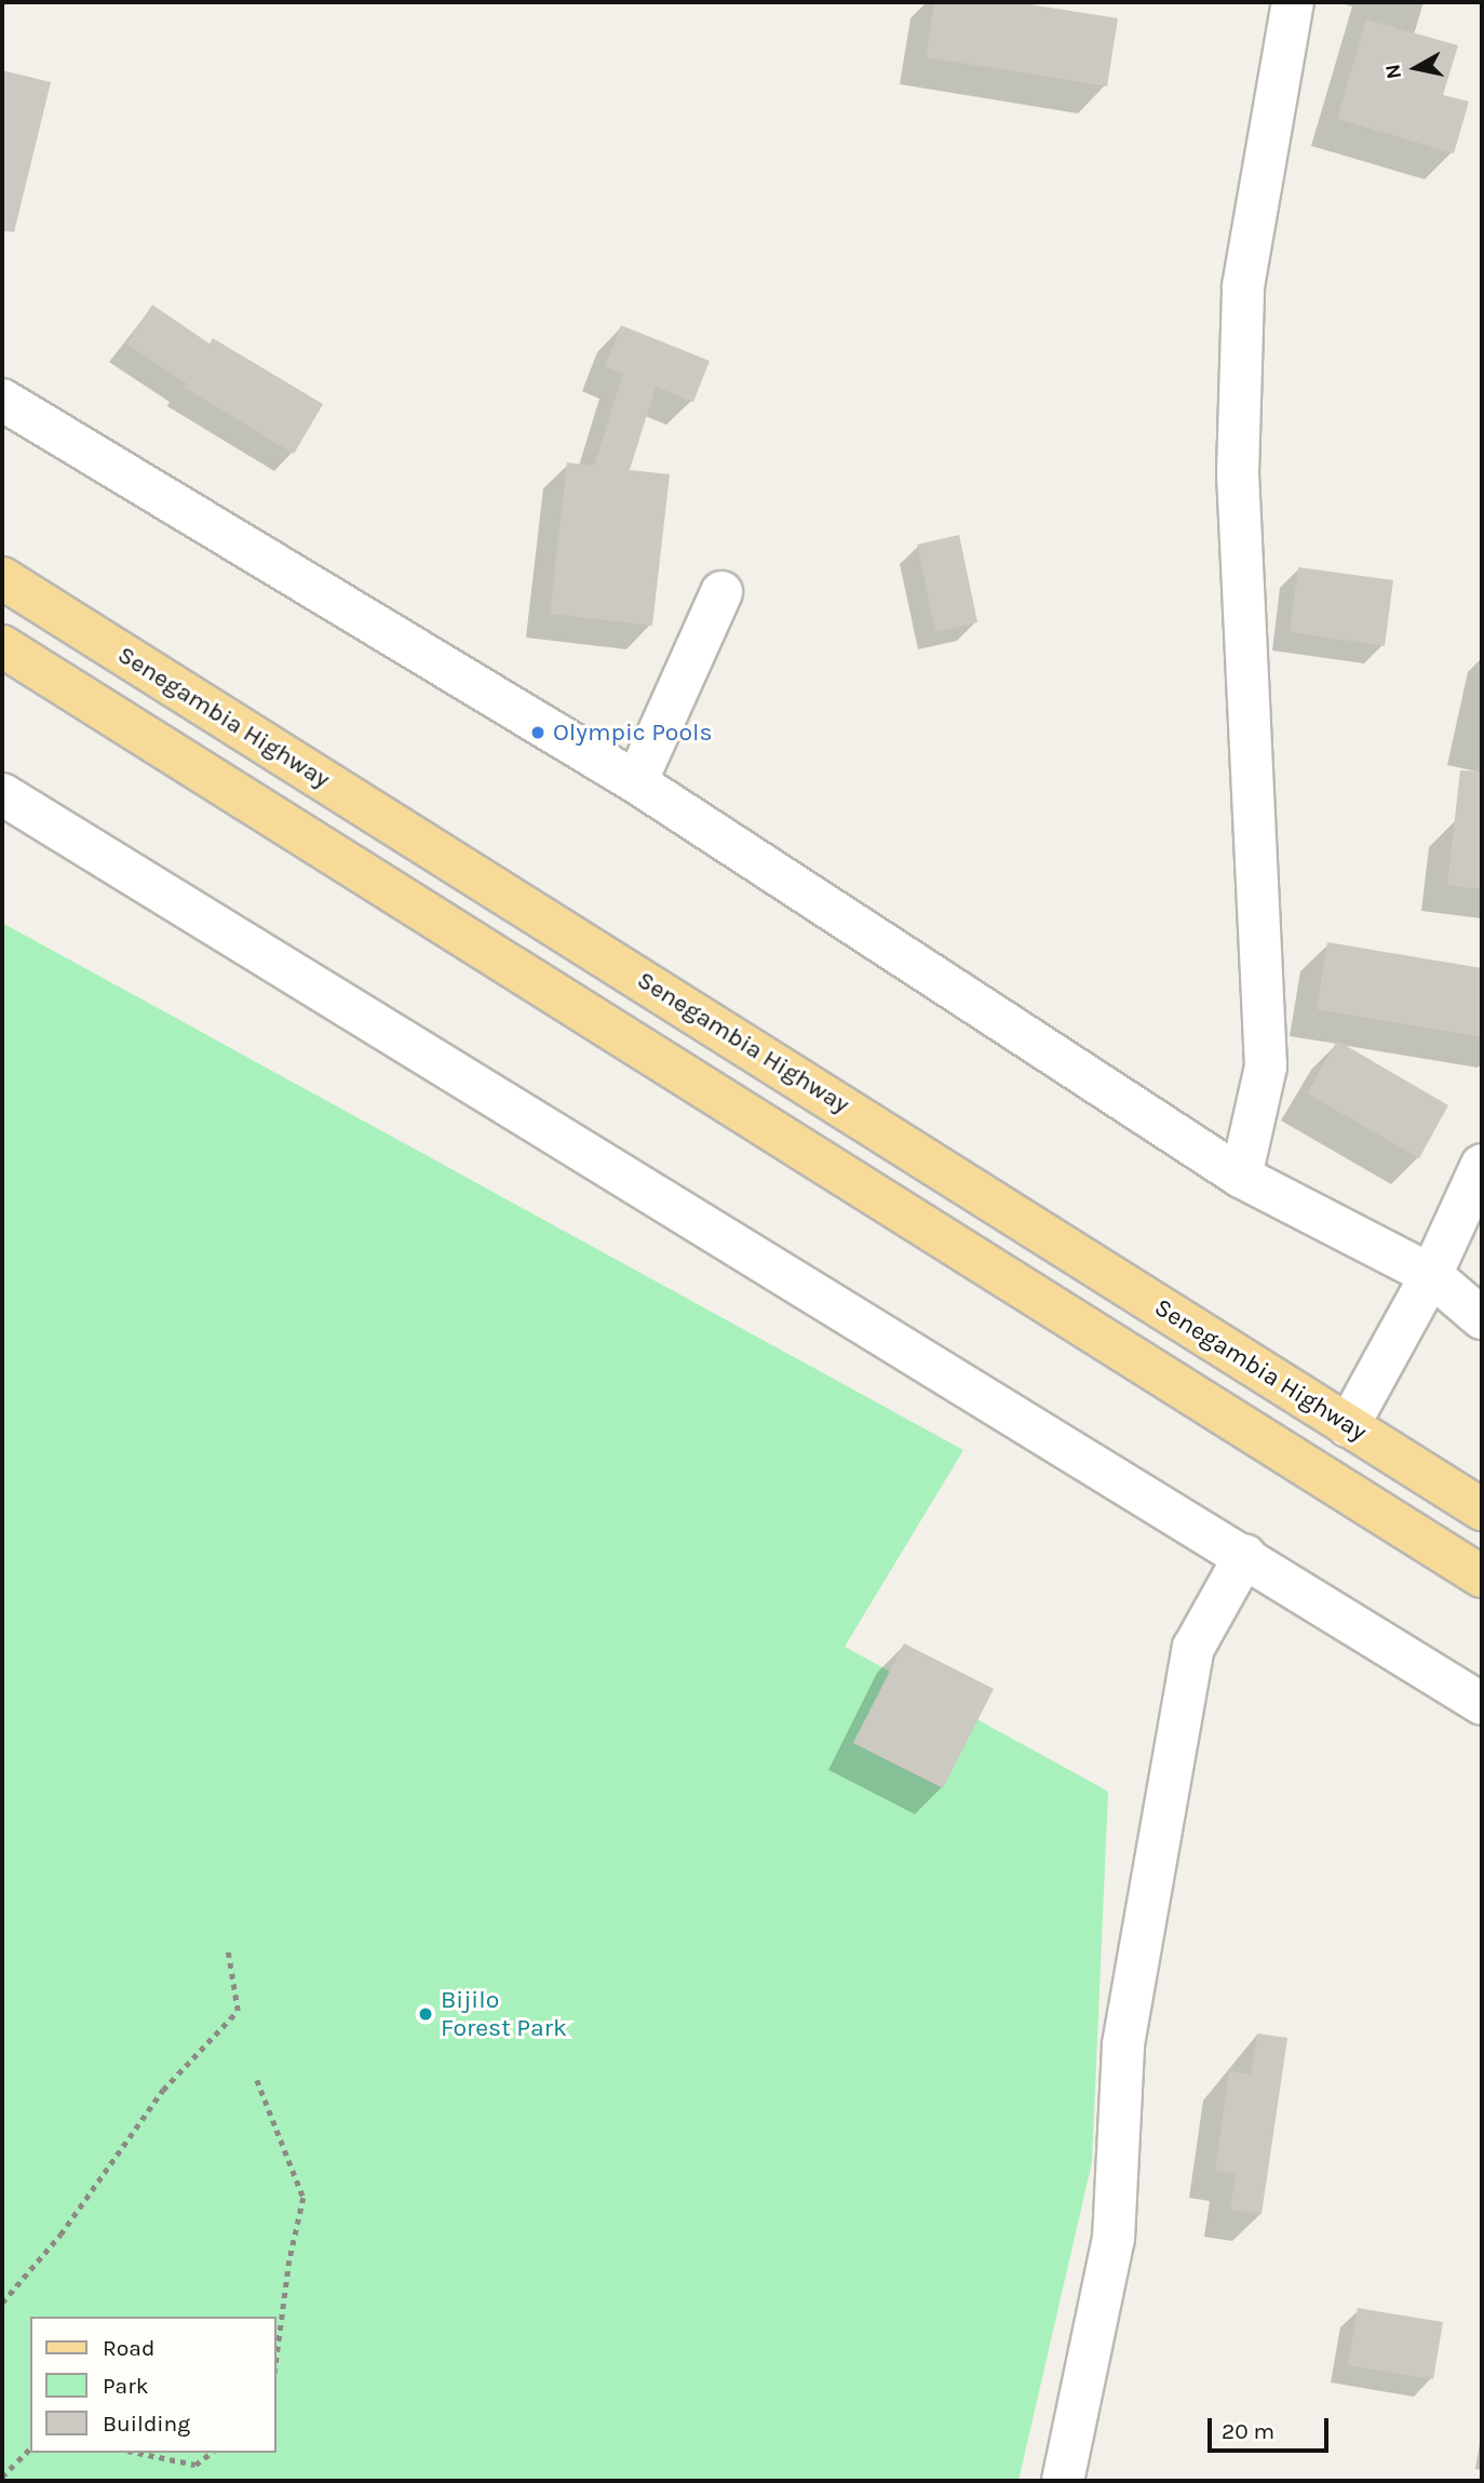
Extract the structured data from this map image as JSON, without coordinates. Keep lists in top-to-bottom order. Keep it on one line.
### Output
{"streets":{"main road":["Senegambia Highway"]},"places":["Olympic Pools","Bijilo Forest Park"],"legend":["Road","Park","Building"],"scale_bar":"20 m","north":"left"}
